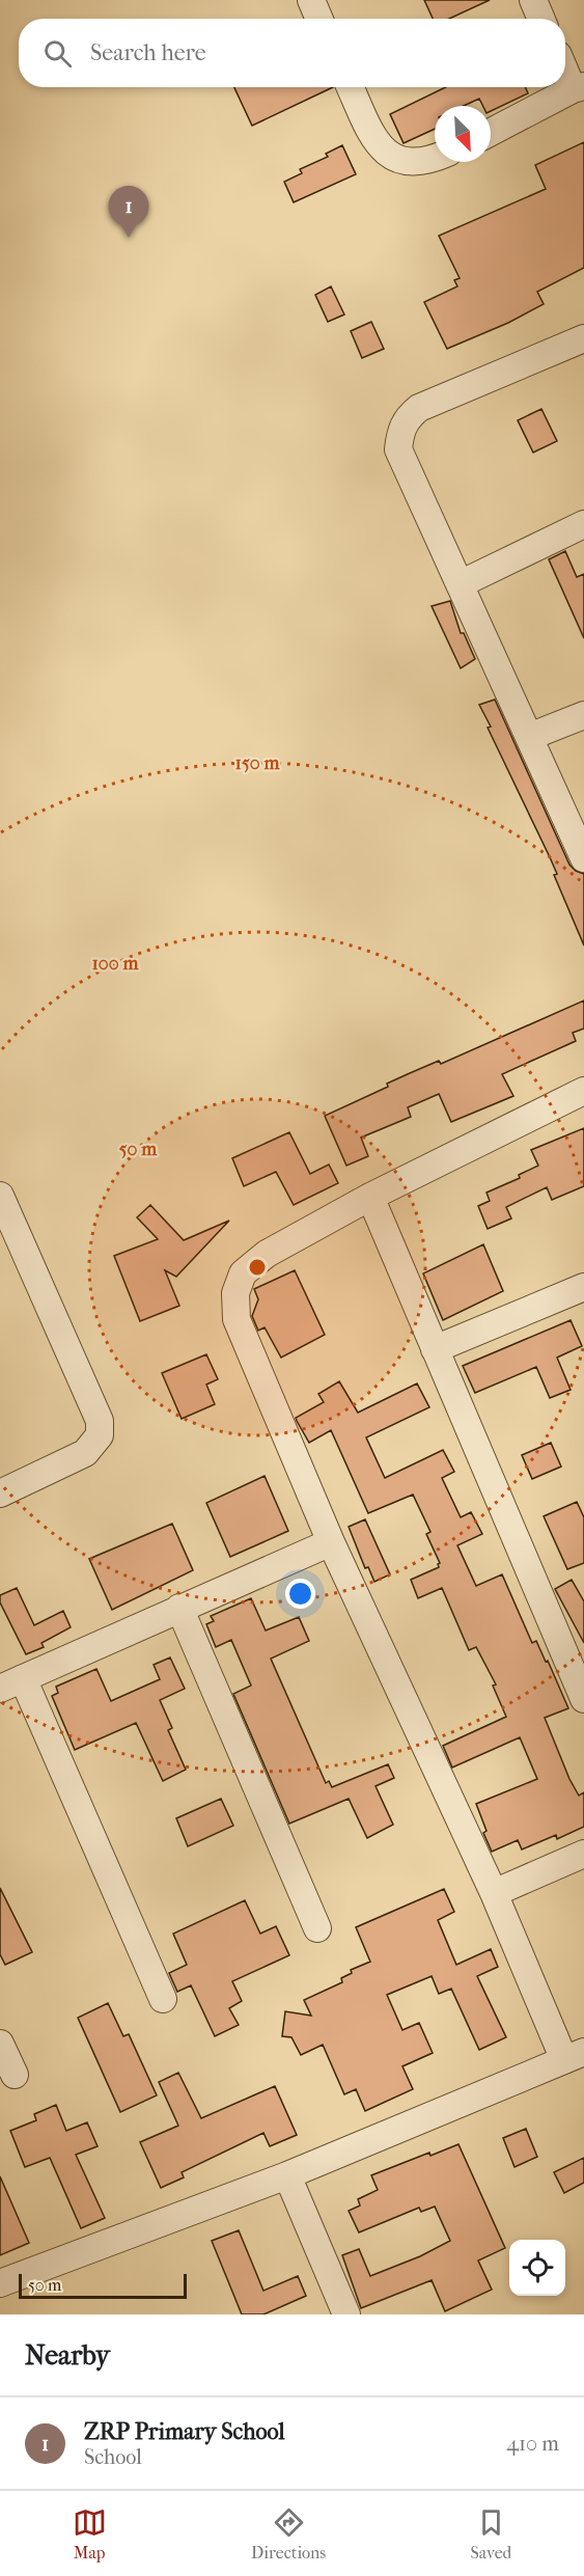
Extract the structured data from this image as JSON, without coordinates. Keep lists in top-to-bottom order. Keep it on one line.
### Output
{"scale_bar":"50 m","north":"bottom right","page":{"search":"Search here","pins":"1","scale":"50 m","heading":"Nearby","list":[{"mark":"1","name":"ZRP Primary School","note":"School","value":"410 m"}],"nav":["Map","Directions","Saved"]},"rings":["150 m","100 m","50 m"]}
